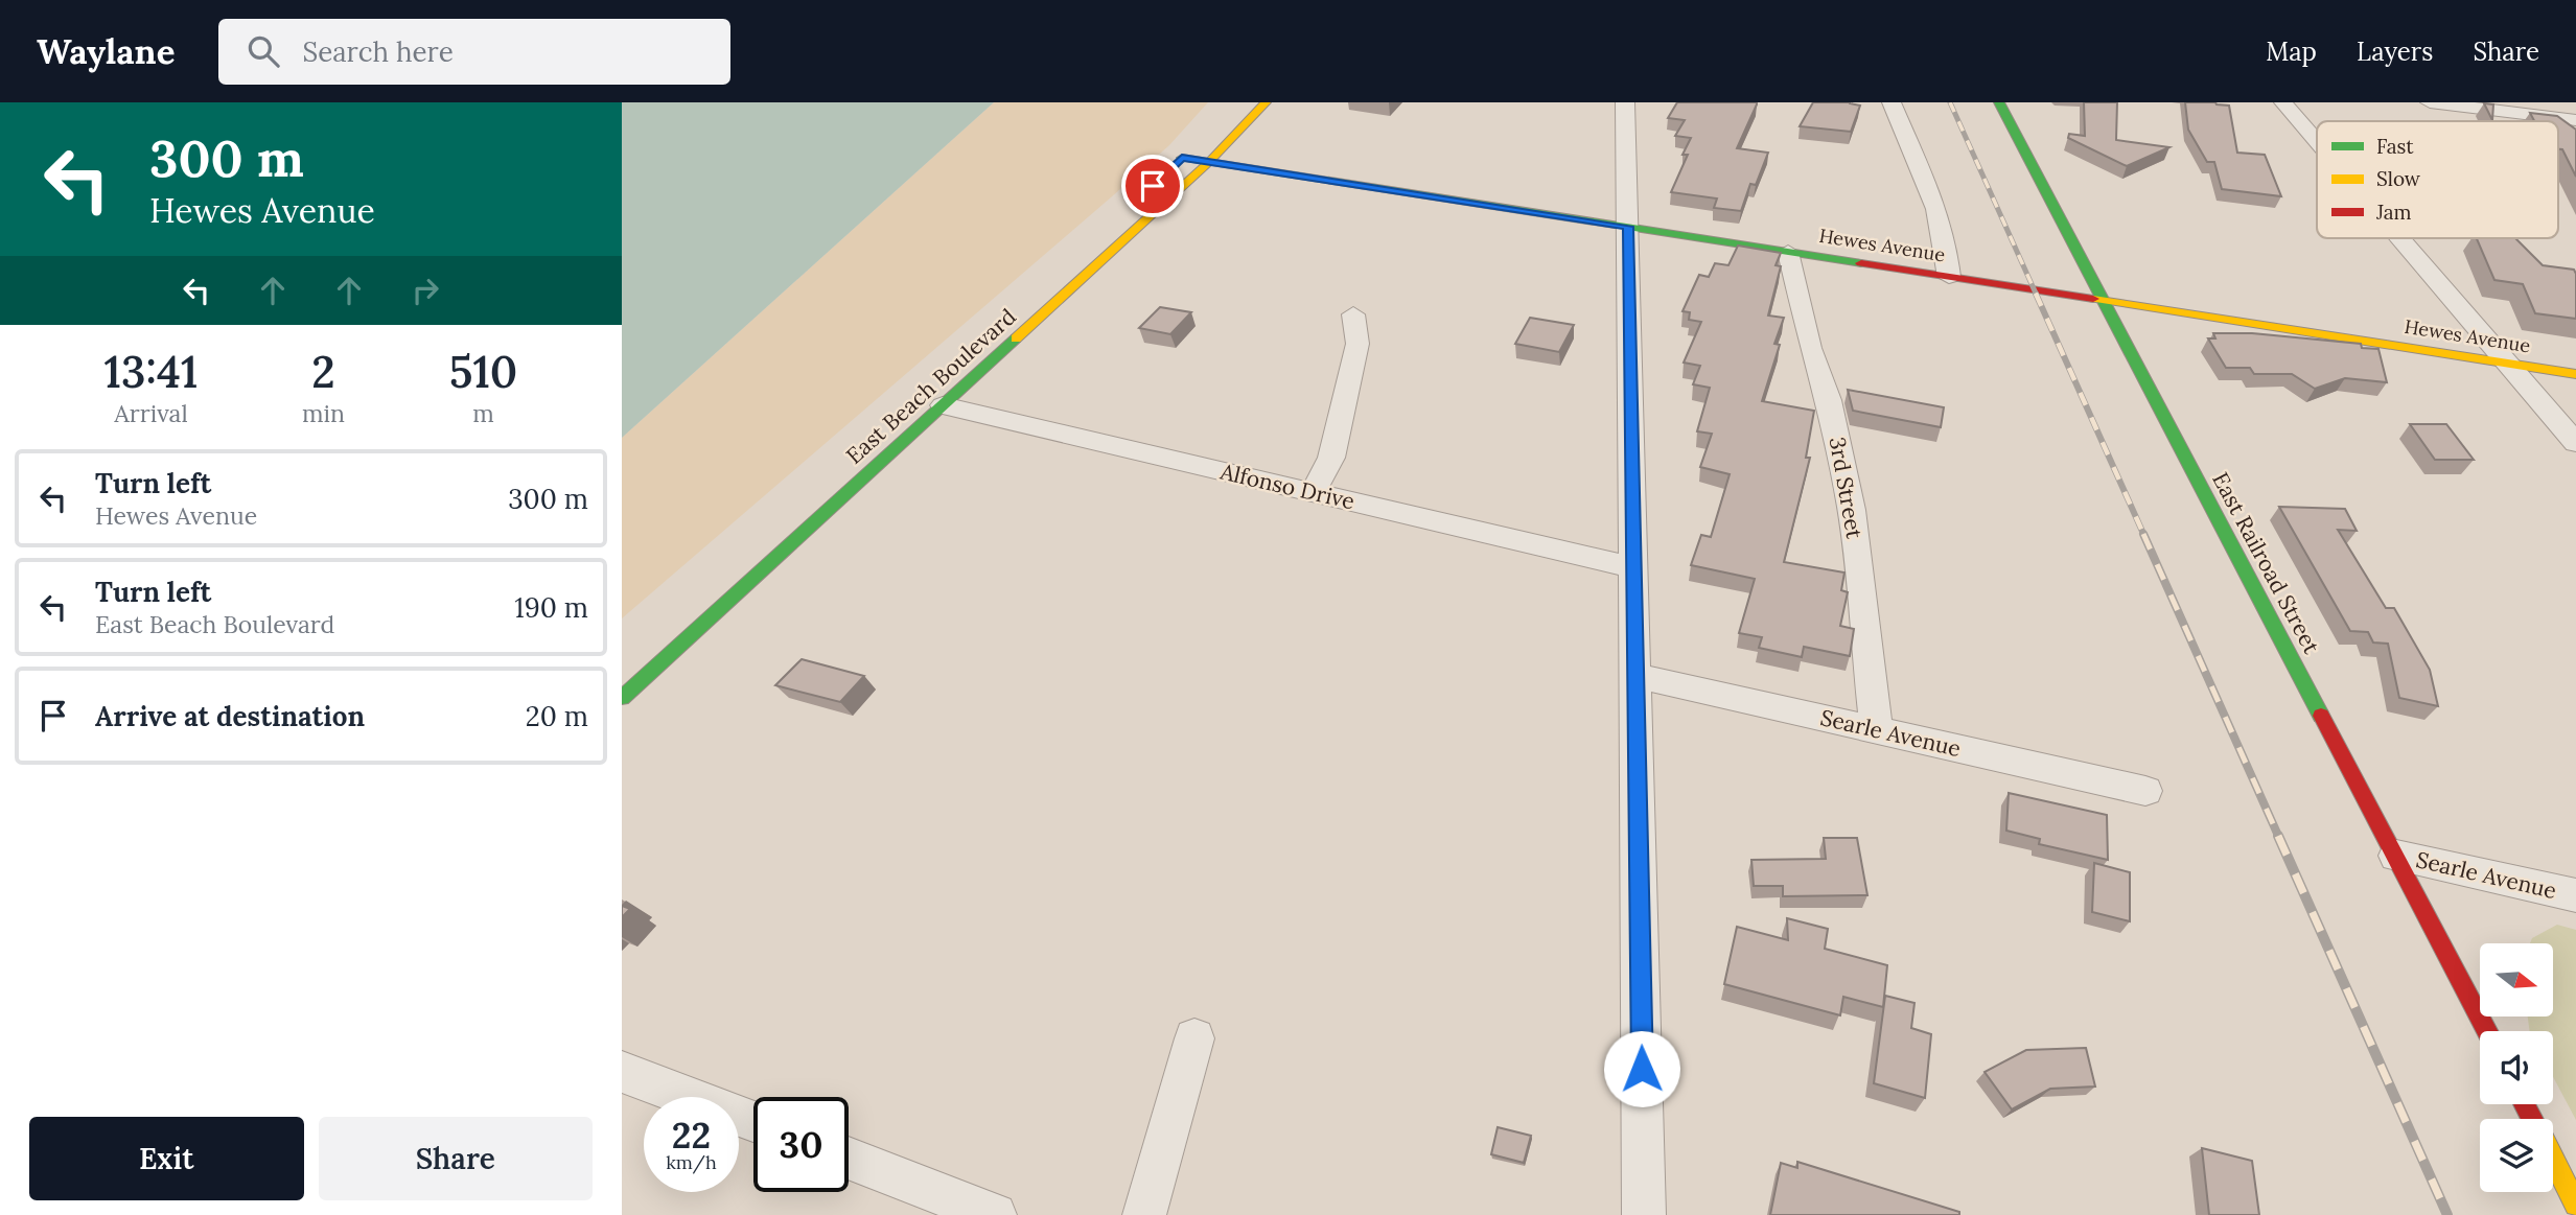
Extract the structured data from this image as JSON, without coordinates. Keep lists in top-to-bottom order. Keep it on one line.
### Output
{"streets":{"main road":["Hewes Avenue","East Beach Boulevard","East Railroad Street"],"street":["Alfonso Drive","3rd Street","Searle Avenue"]},"crossings":[["Hewes Avenue","East Beach Boulevard"],["Hewes Avenue","3rd Street"],["Hewes Avenue","East Railroad Street"],["East Beach Boulevard","Alfonso Drive"],["3rd Street","Searle Avenue"],["East Railroad Street","Searle Avenue"]],"legend":["Fast","Slow","Jam"],"north":"right","page":{"header":"Waylane","search":"Search here","nav":["Map","Layers","Share"],"turn":["300 m","Hewes Avenue"],"eta":["13:41","Arrival","2","min","510","m"],"list":[{"name":"Turn left","note":"Hewes Avenue","value":"300 m"},{"name":"Turn left","note":"East Beach Boulevard","value":"190 m"},{"name":"Arrive at destination","value":"20 m"}],"speed":"22 km/h","limit":"30","buttons":["Exit","Share"]}}
